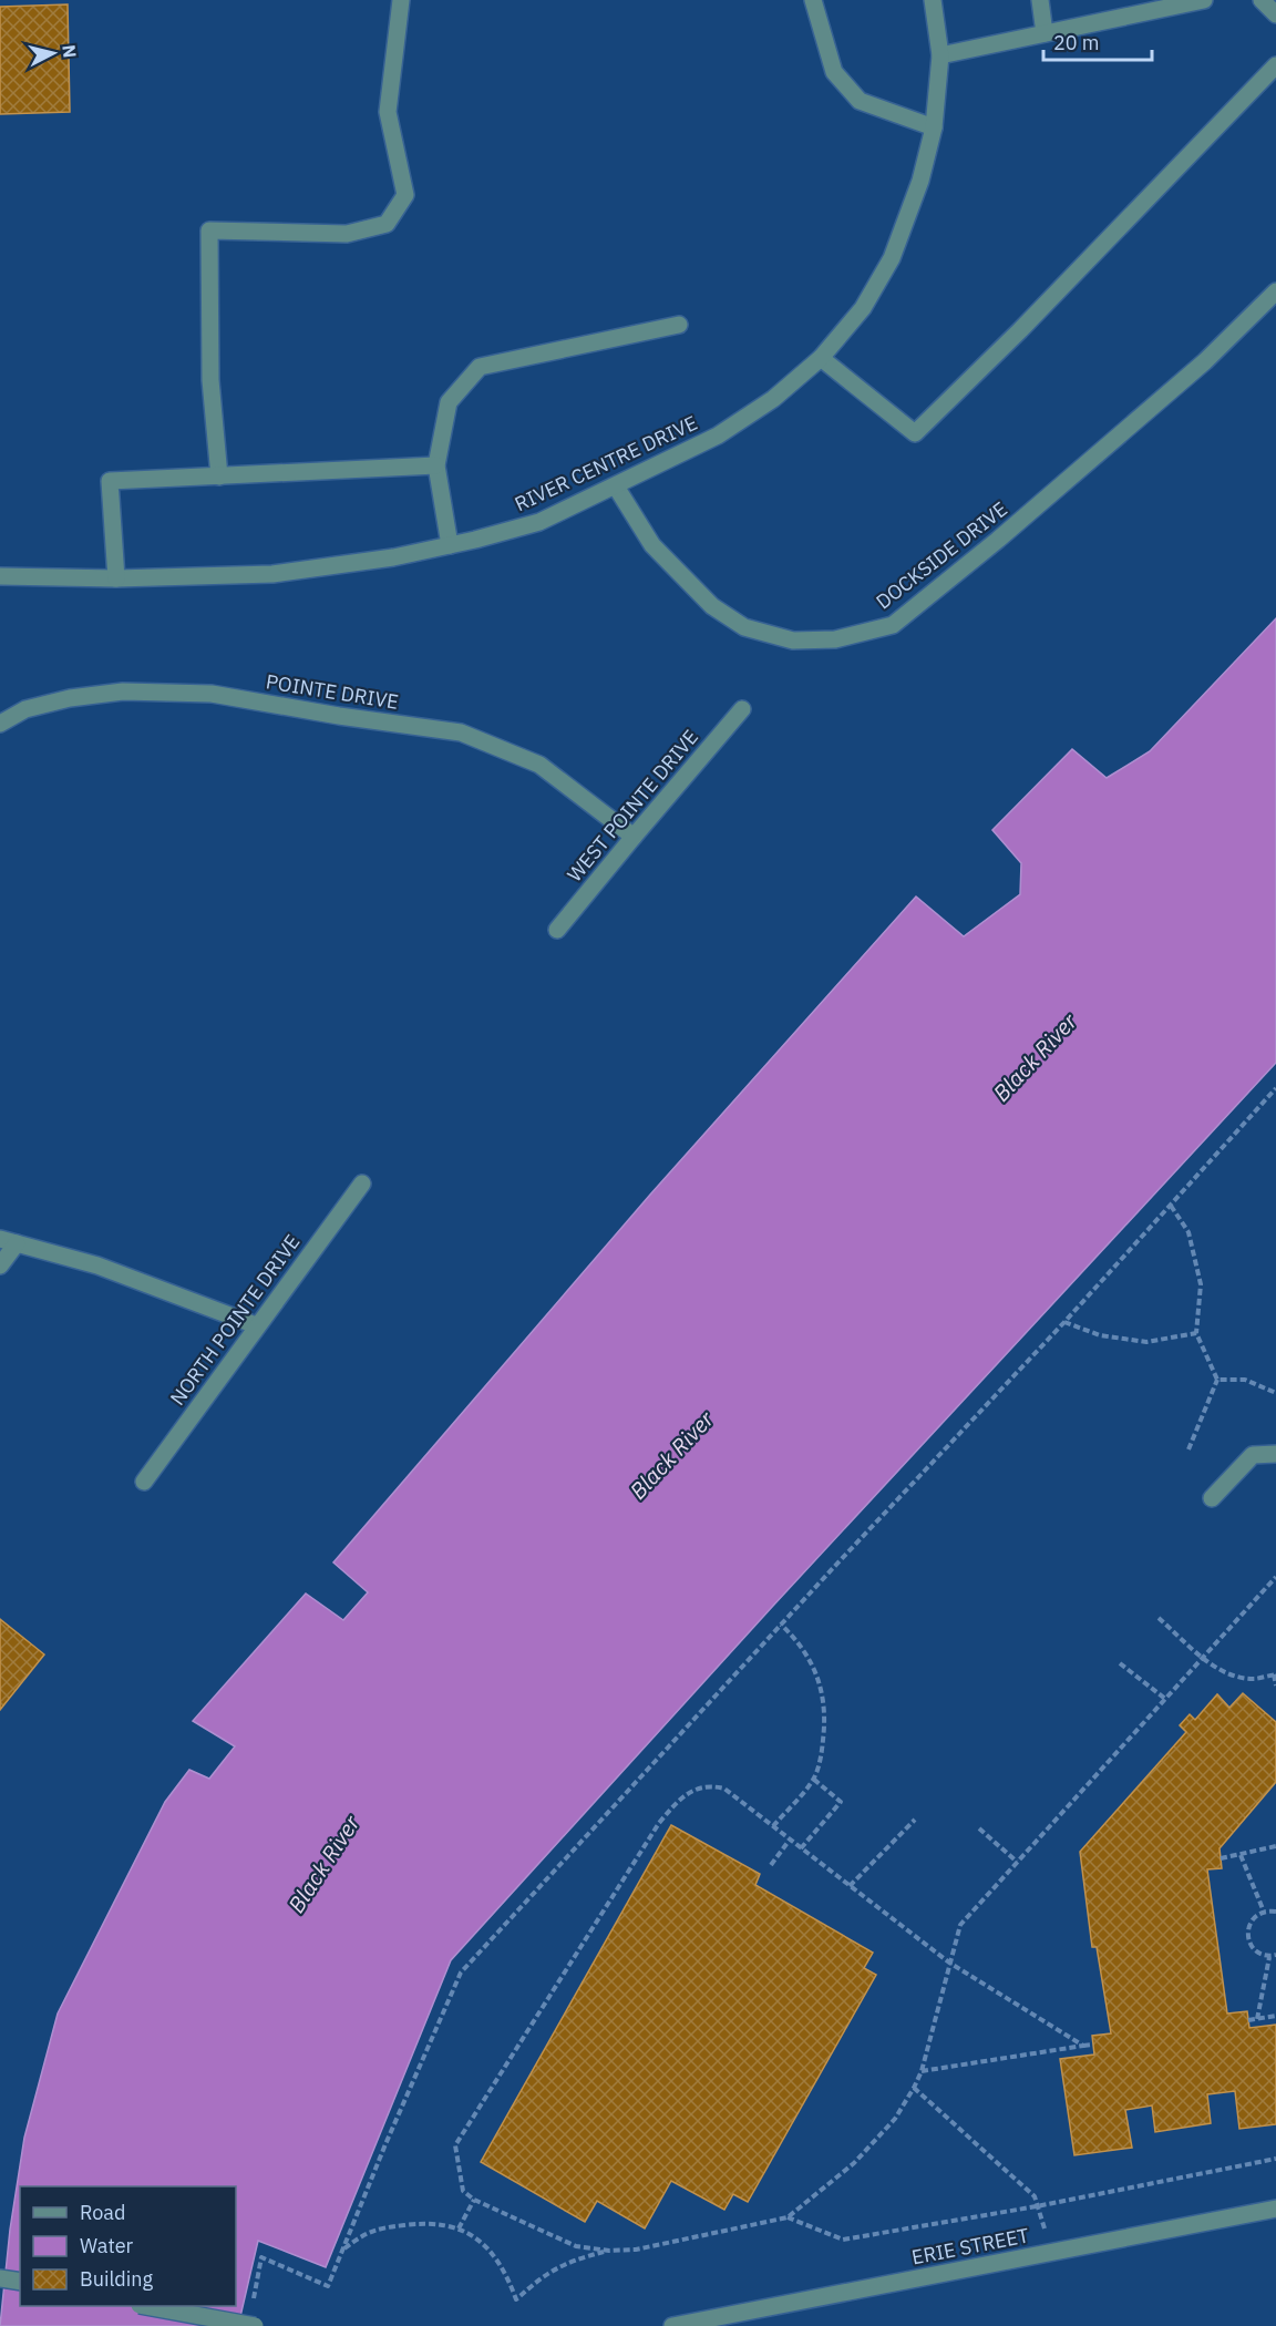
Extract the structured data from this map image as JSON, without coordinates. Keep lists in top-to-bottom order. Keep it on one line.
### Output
{"streets":{"street":["RIVER CENTRE DRIVE","DOCKSIDE DRIVE","POINTE DRIVE","WEST POINTE DRIVE","NORTH POINTE DRIVE","ERIE STREET"]},"crossings":[["RIVER CENTRE DRIVE","DOCKSIDE DRIVE"],["POINTE DRIVE","WEST POINTE DRIVE"]],"water":["Black River"],"legend":["Road","Water","Building"],"scale_bar":"20 m","north":"right"}
